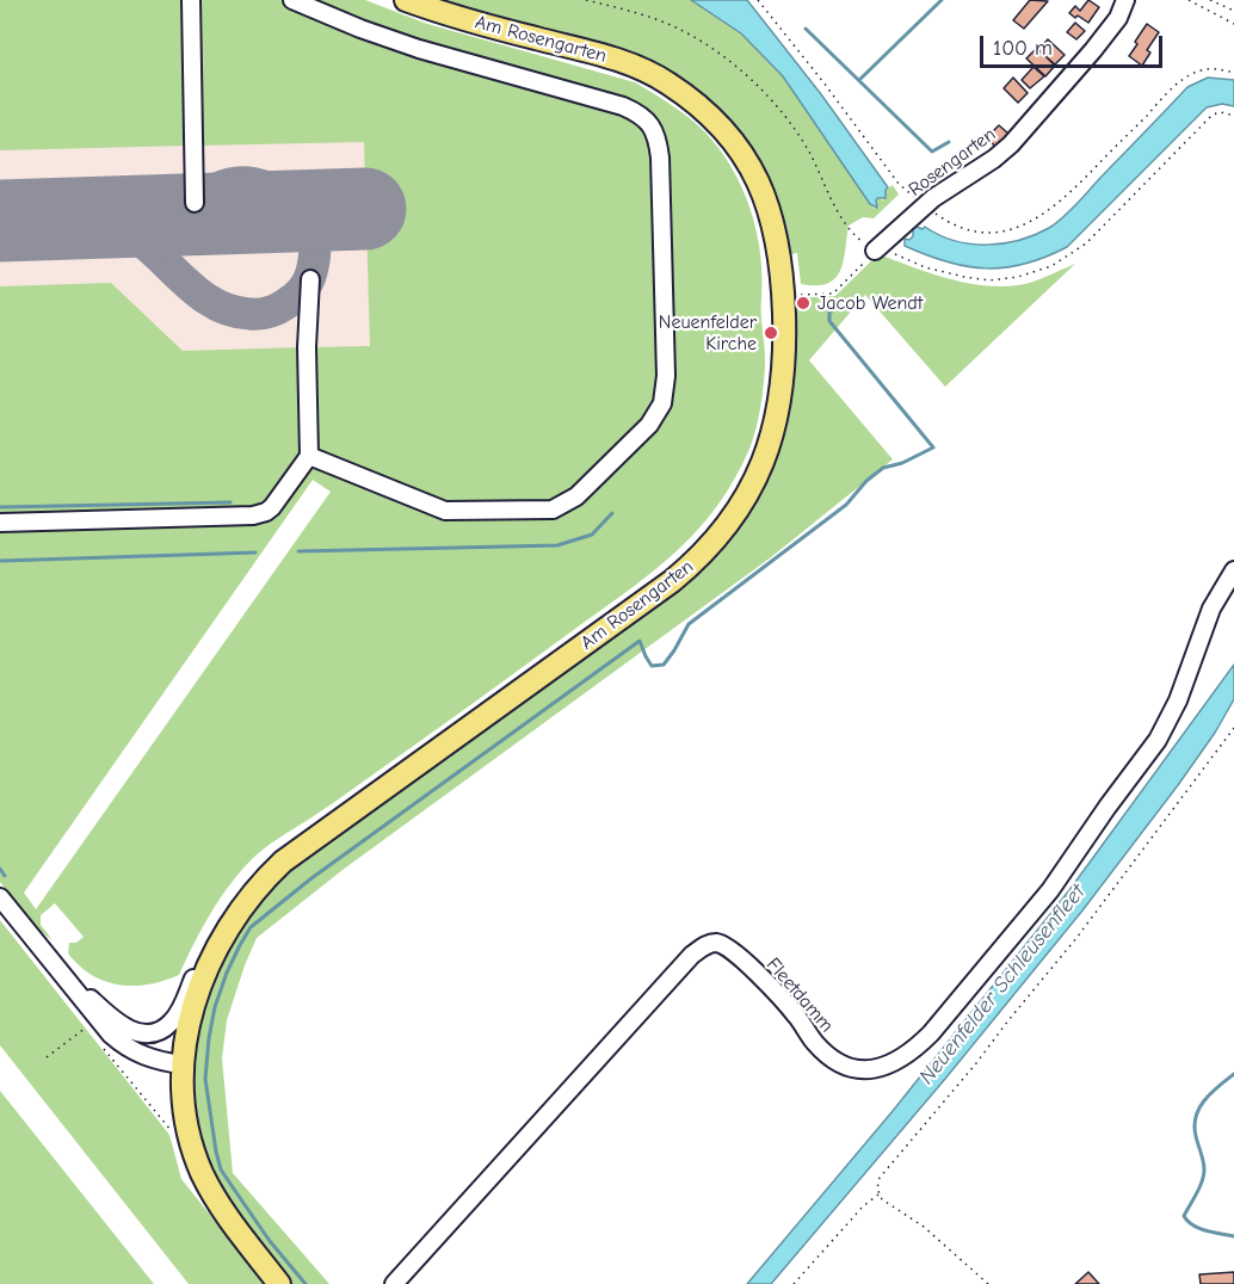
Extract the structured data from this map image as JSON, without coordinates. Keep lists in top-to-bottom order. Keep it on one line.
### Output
{"streets":{"main road":["Am Rosengarten"],"street":["Rosengarten","Fleetdamm"]},"water":["Neuenfelder Schleusenfleet"],"places":["Jacob Wendt","Neuenfelder Kirche"],"scale_bar":"100 m"}
